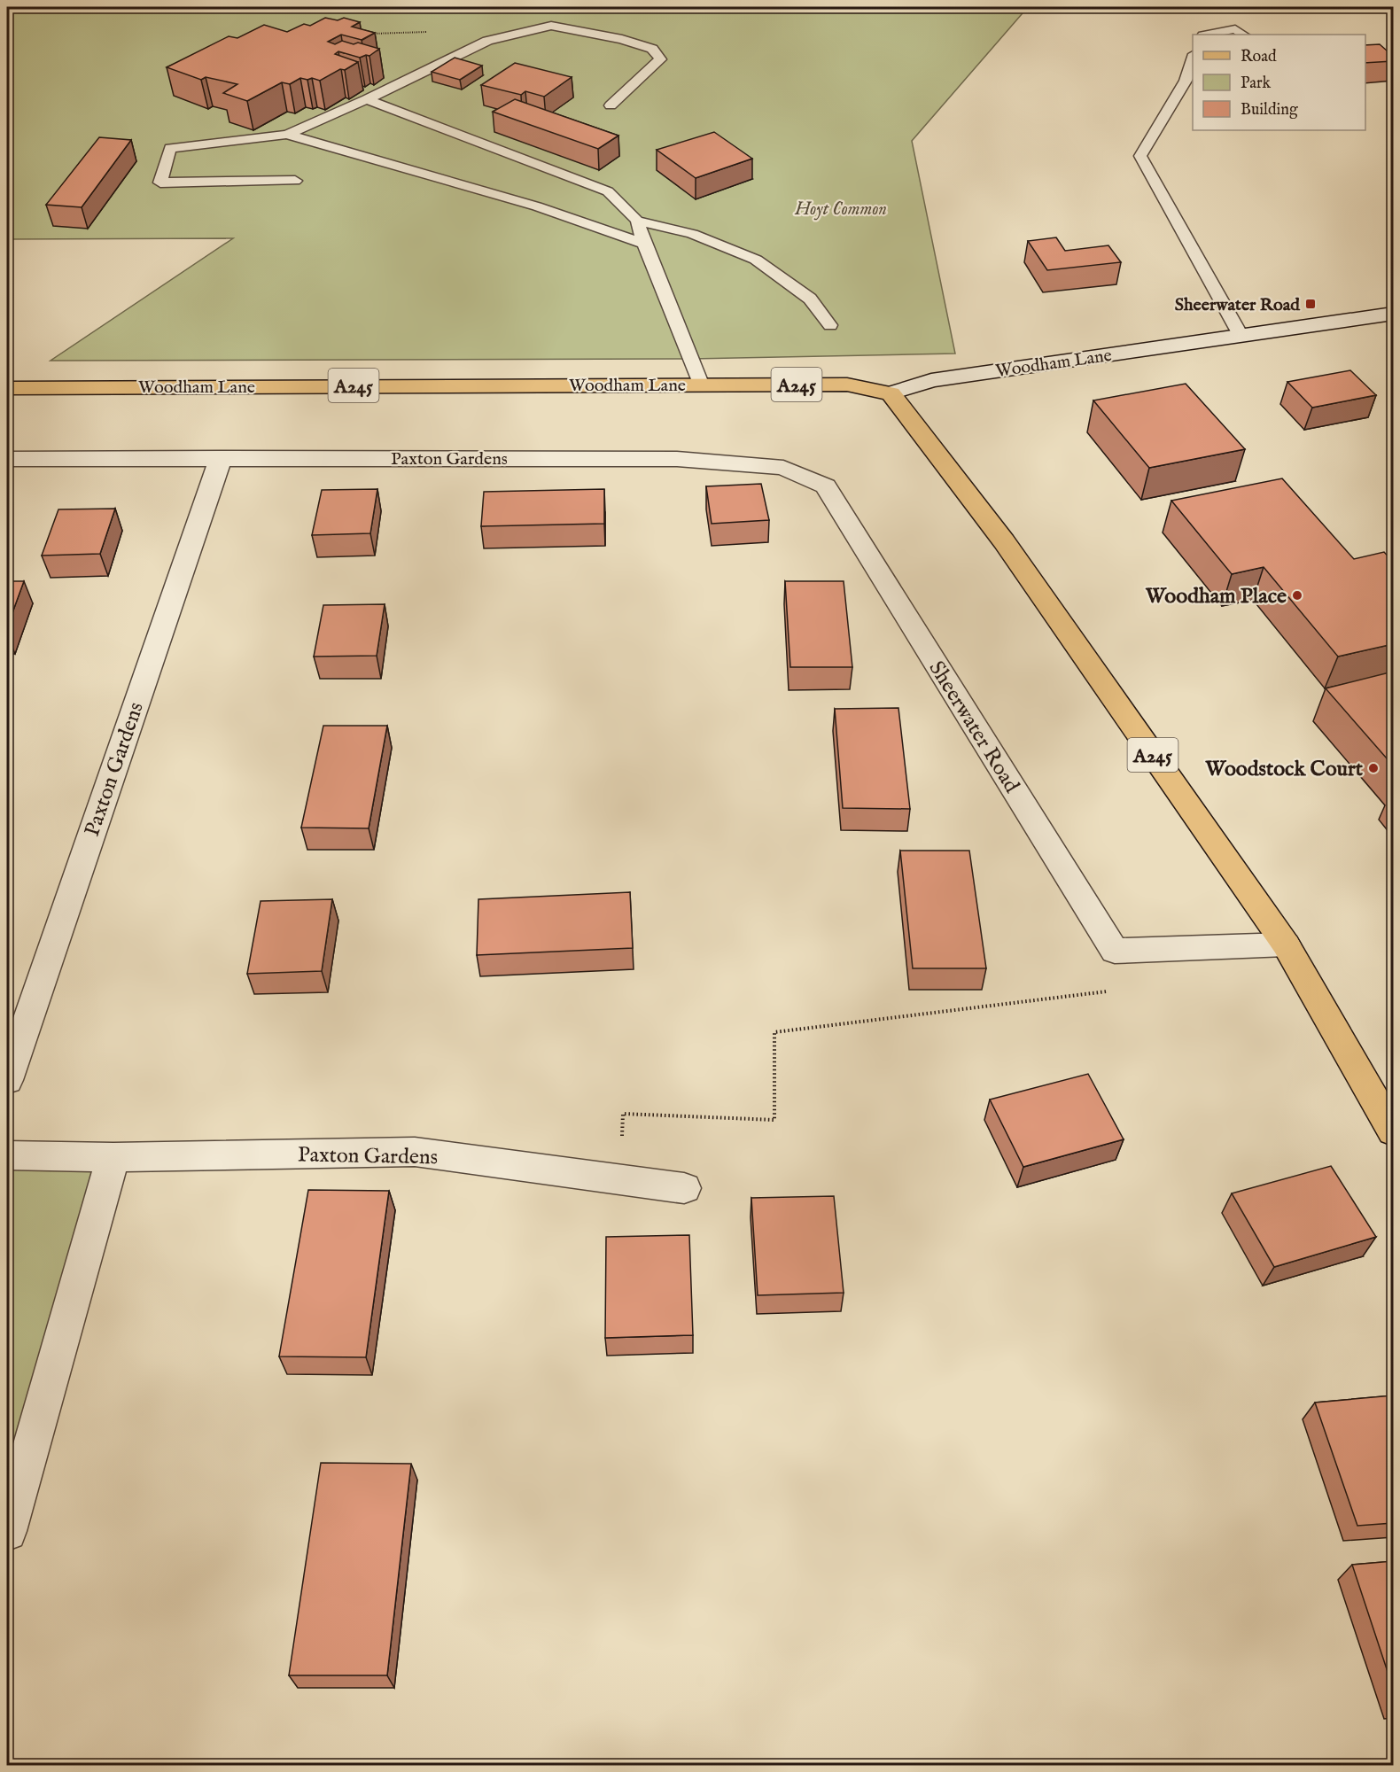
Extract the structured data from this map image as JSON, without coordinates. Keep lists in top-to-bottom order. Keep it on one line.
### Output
{"streets":{"main road":["Woodham Lane","A245"],"street":["Paxton Gardens","Sheerwater Road"]},"crossings":[["Woodham Lane","A245"],["Paxton Gardens","Sheerwater Road"]],"parks":["Hoyt Common"],"places":{"transit":["Sheerwater Road"],"other":["Woodham Place","Woodstock Court"]},"legend":["Road","Park","Building"]}
